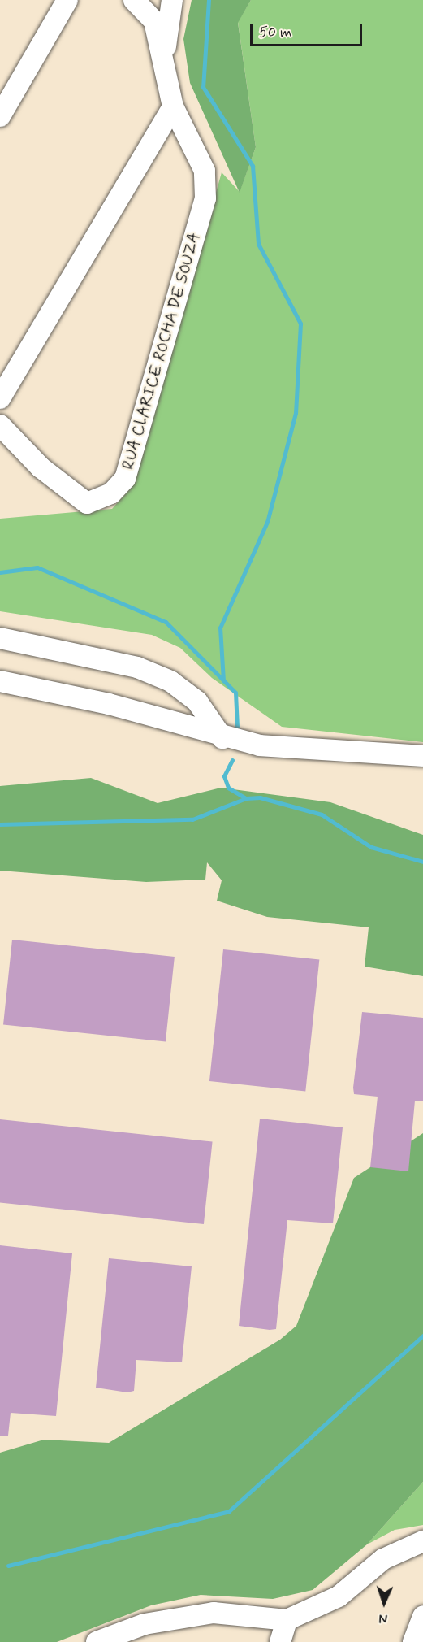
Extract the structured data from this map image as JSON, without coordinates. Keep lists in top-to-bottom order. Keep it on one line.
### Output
{"streets":{"street":["RUA CLARICE ROCHA DE SOUZA"]},"scale_bar":"50 m","north":"bottom"}
